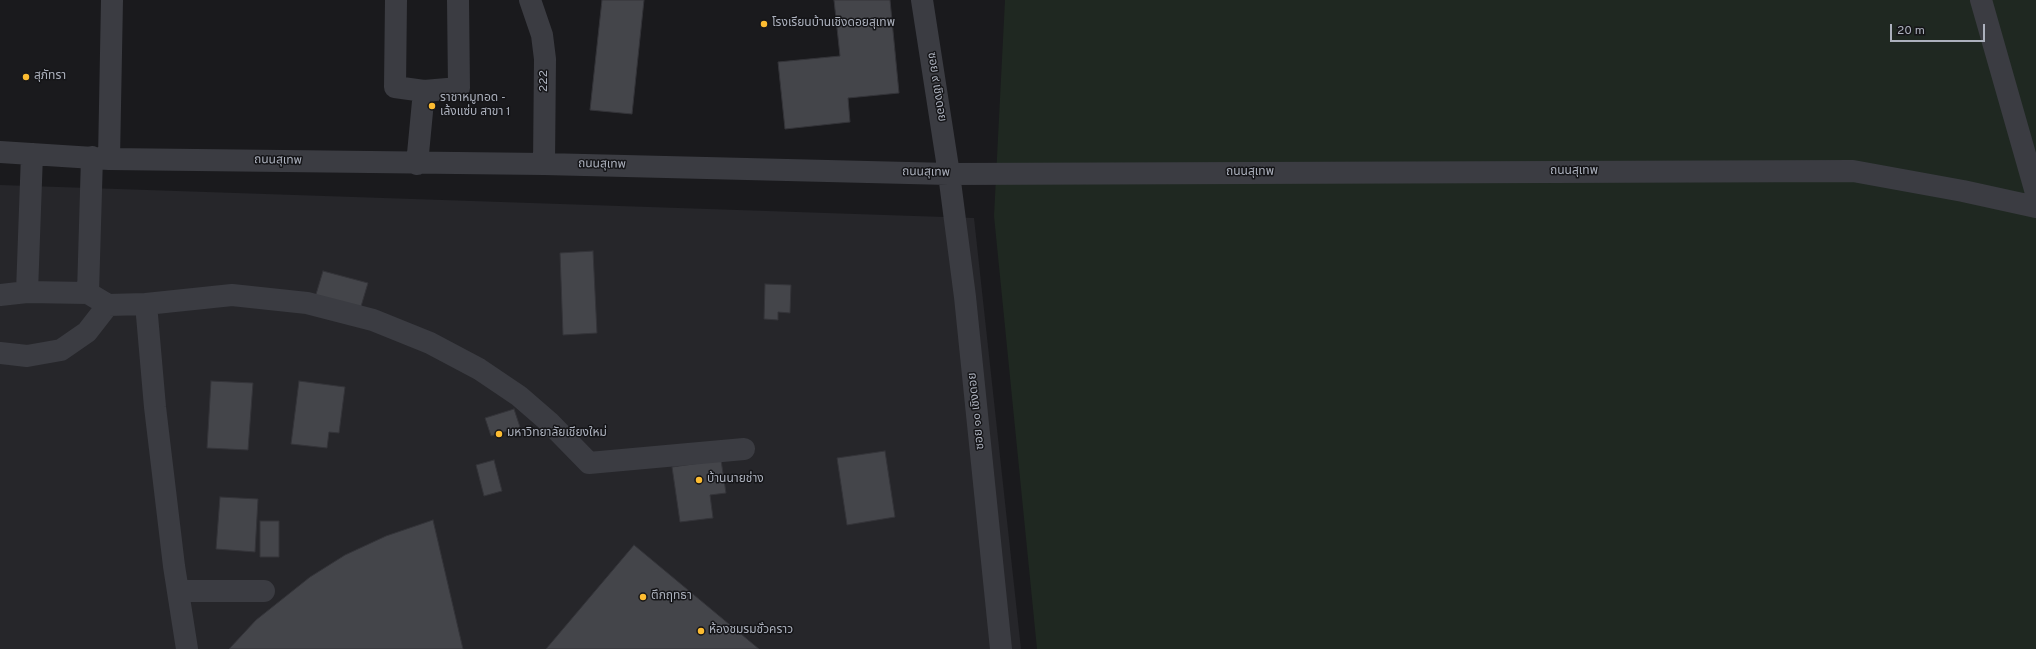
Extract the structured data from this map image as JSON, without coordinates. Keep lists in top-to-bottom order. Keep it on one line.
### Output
{"streets":{"street":["222","ซอย ๙ เชิงดอย","ถนนสุเทพ","ซอย ๑๐ เชิงดอย"]},"crossings":[["222","ถนนสุเทพ"],["ซอย ๙ เชิงดอย","ถนนสุเทพ"],["ซอย ๙ เชิงดอย","ซอย ๑๐ เชิงดอย"],["ถนนสุเทพ","ซอย ๑๐ เชิงดอย"]],"places":["โรงเรียนบ้านเชิงดอยสุเทพ","สุภัทรา","ราชาหมูทอด - เล้งแซ่บ สาขา 1","มหาวิทยาลัยเชียงใหม่","บ้านนายช่าง","ตึกฤทธา","ห้องชมรมชั่วคราว"],"scale_bar":"20 m"}
